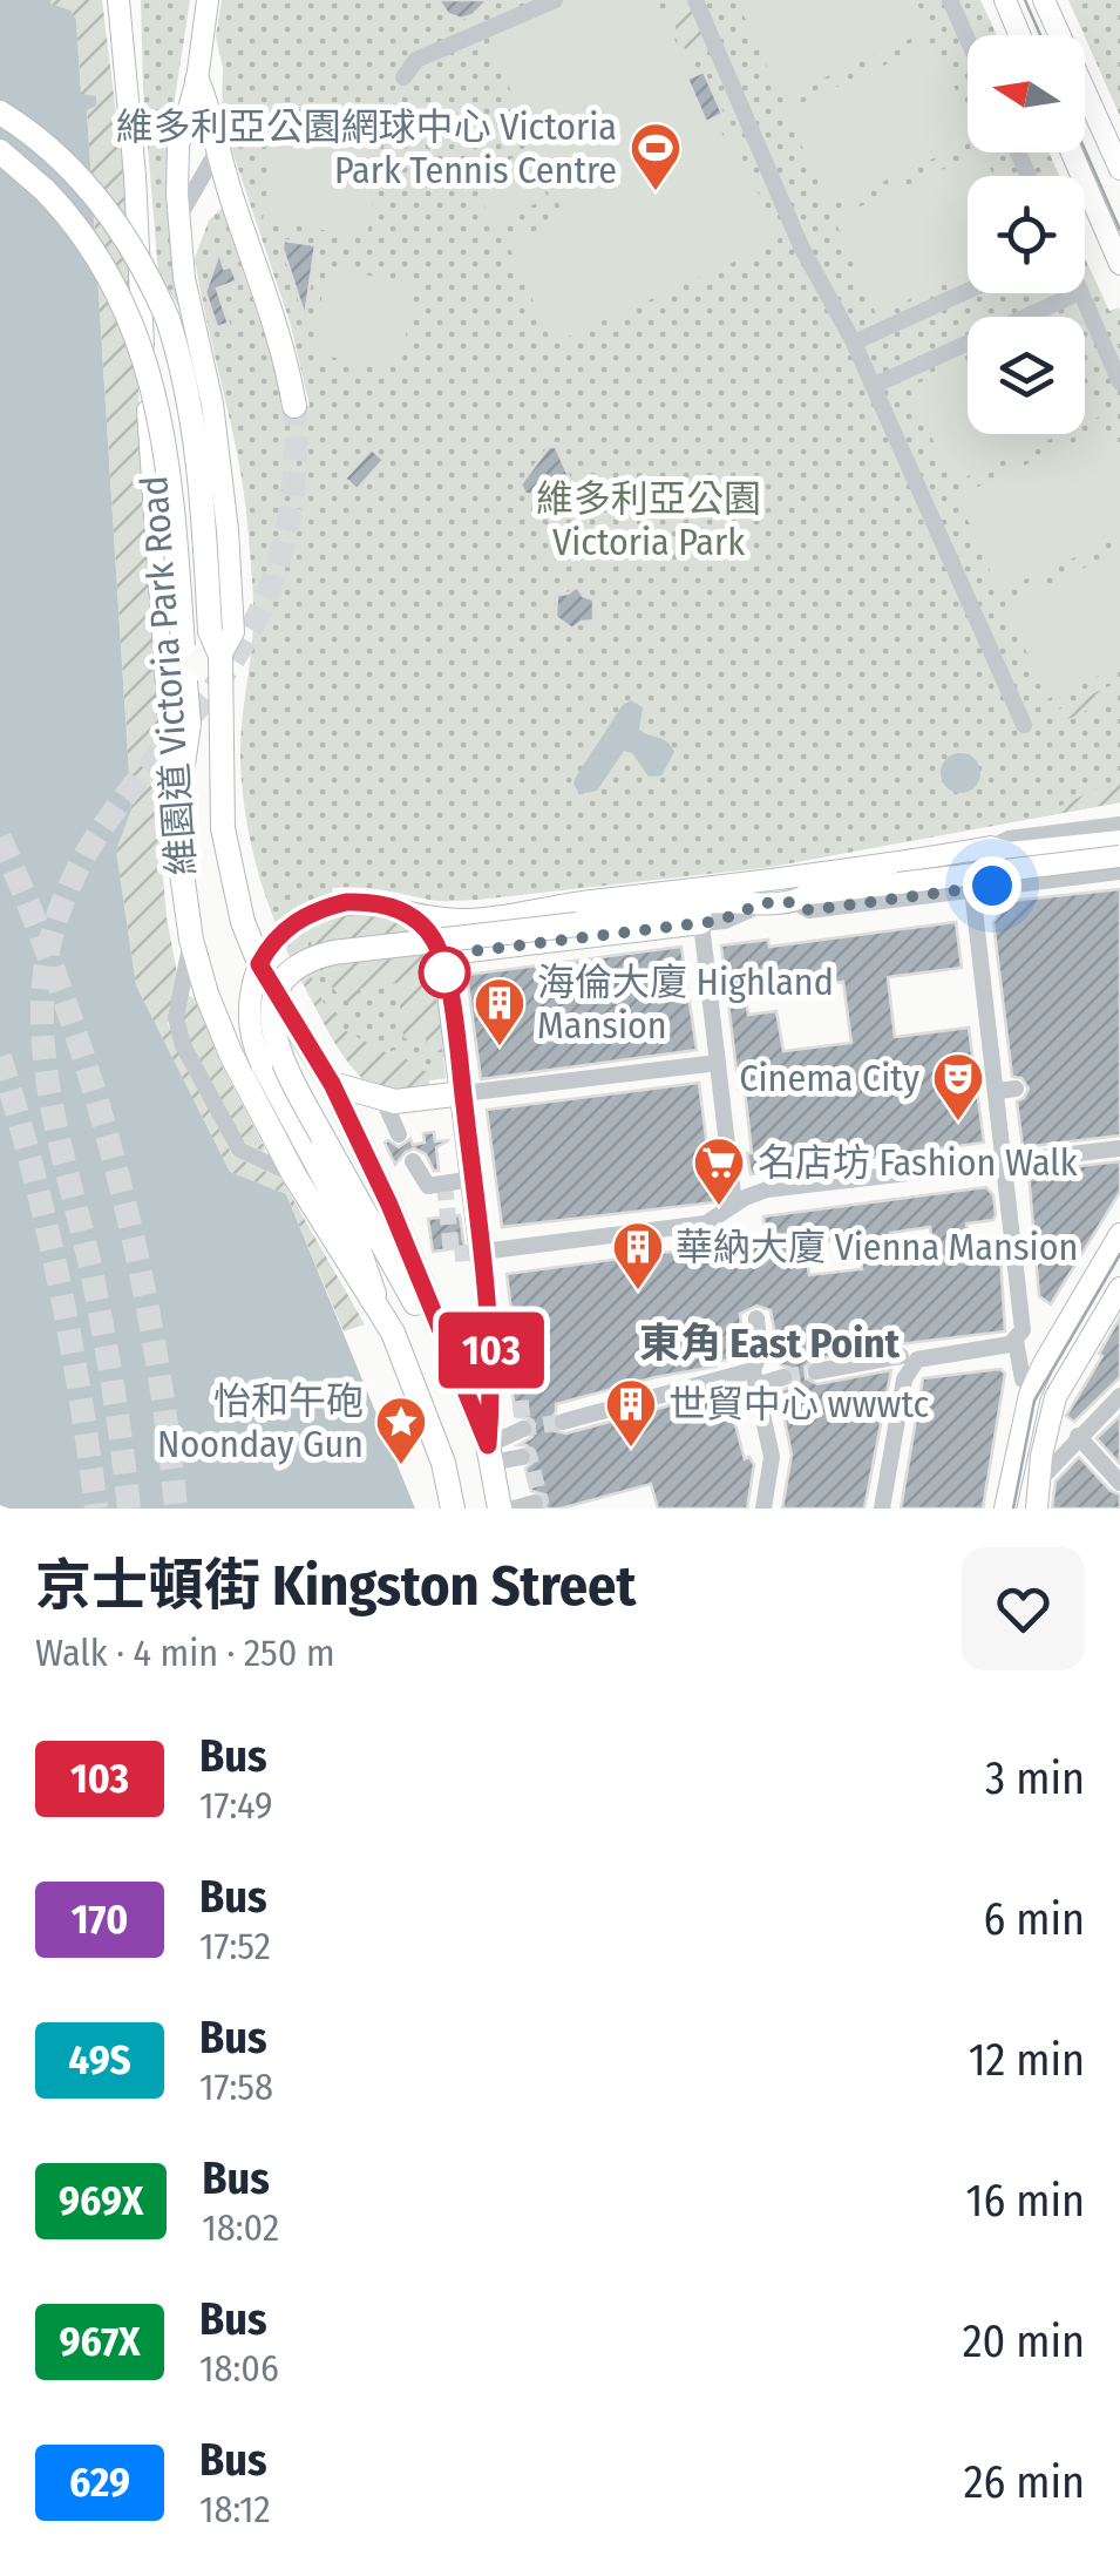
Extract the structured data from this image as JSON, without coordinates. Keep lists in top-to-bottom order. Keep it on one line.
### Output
{"streets":{"highway":["維園道 Victoria Park Road"]},"districts":["東角 East Point"],"parks":["維多利亞公園 Victoria Park"],"places":{"sports":["維多利亞公園網球中心 Victoria Park Tennis Centre"],"building":["海倫大廈 Highland Mansion","華納大廈 Vienna Mansion","世貿中心 wwwtc"],"theatre":["Cinema City"],"supermarket":["名店坊 Fashion Walk"],"place":["怡和午砲 Noonday Gun"]},"lines":["bus line 103"],"north":"left","page":{"on_map":"103","heading":["京士頓街 Kingston Street","Walk · 4 min · 250 m"],"list":[{"mark":"103","name":"Bus","note":"17:49","value":"3 min"},{"mark":"170","name":"Bus","note":"17:52","value":"6 min"},{"mark":"49S","name":"Bus","note":"17:58","value":"12 min"},{"mark":"969X","name":"Bus","note":"18:02","value":"16 min"},{"mark":"967X","name":"Bus","note":"18:06","value":"20 min"},{"mark":"629","name":"Bus","note":"18:12","value":"26 min"}]}}
